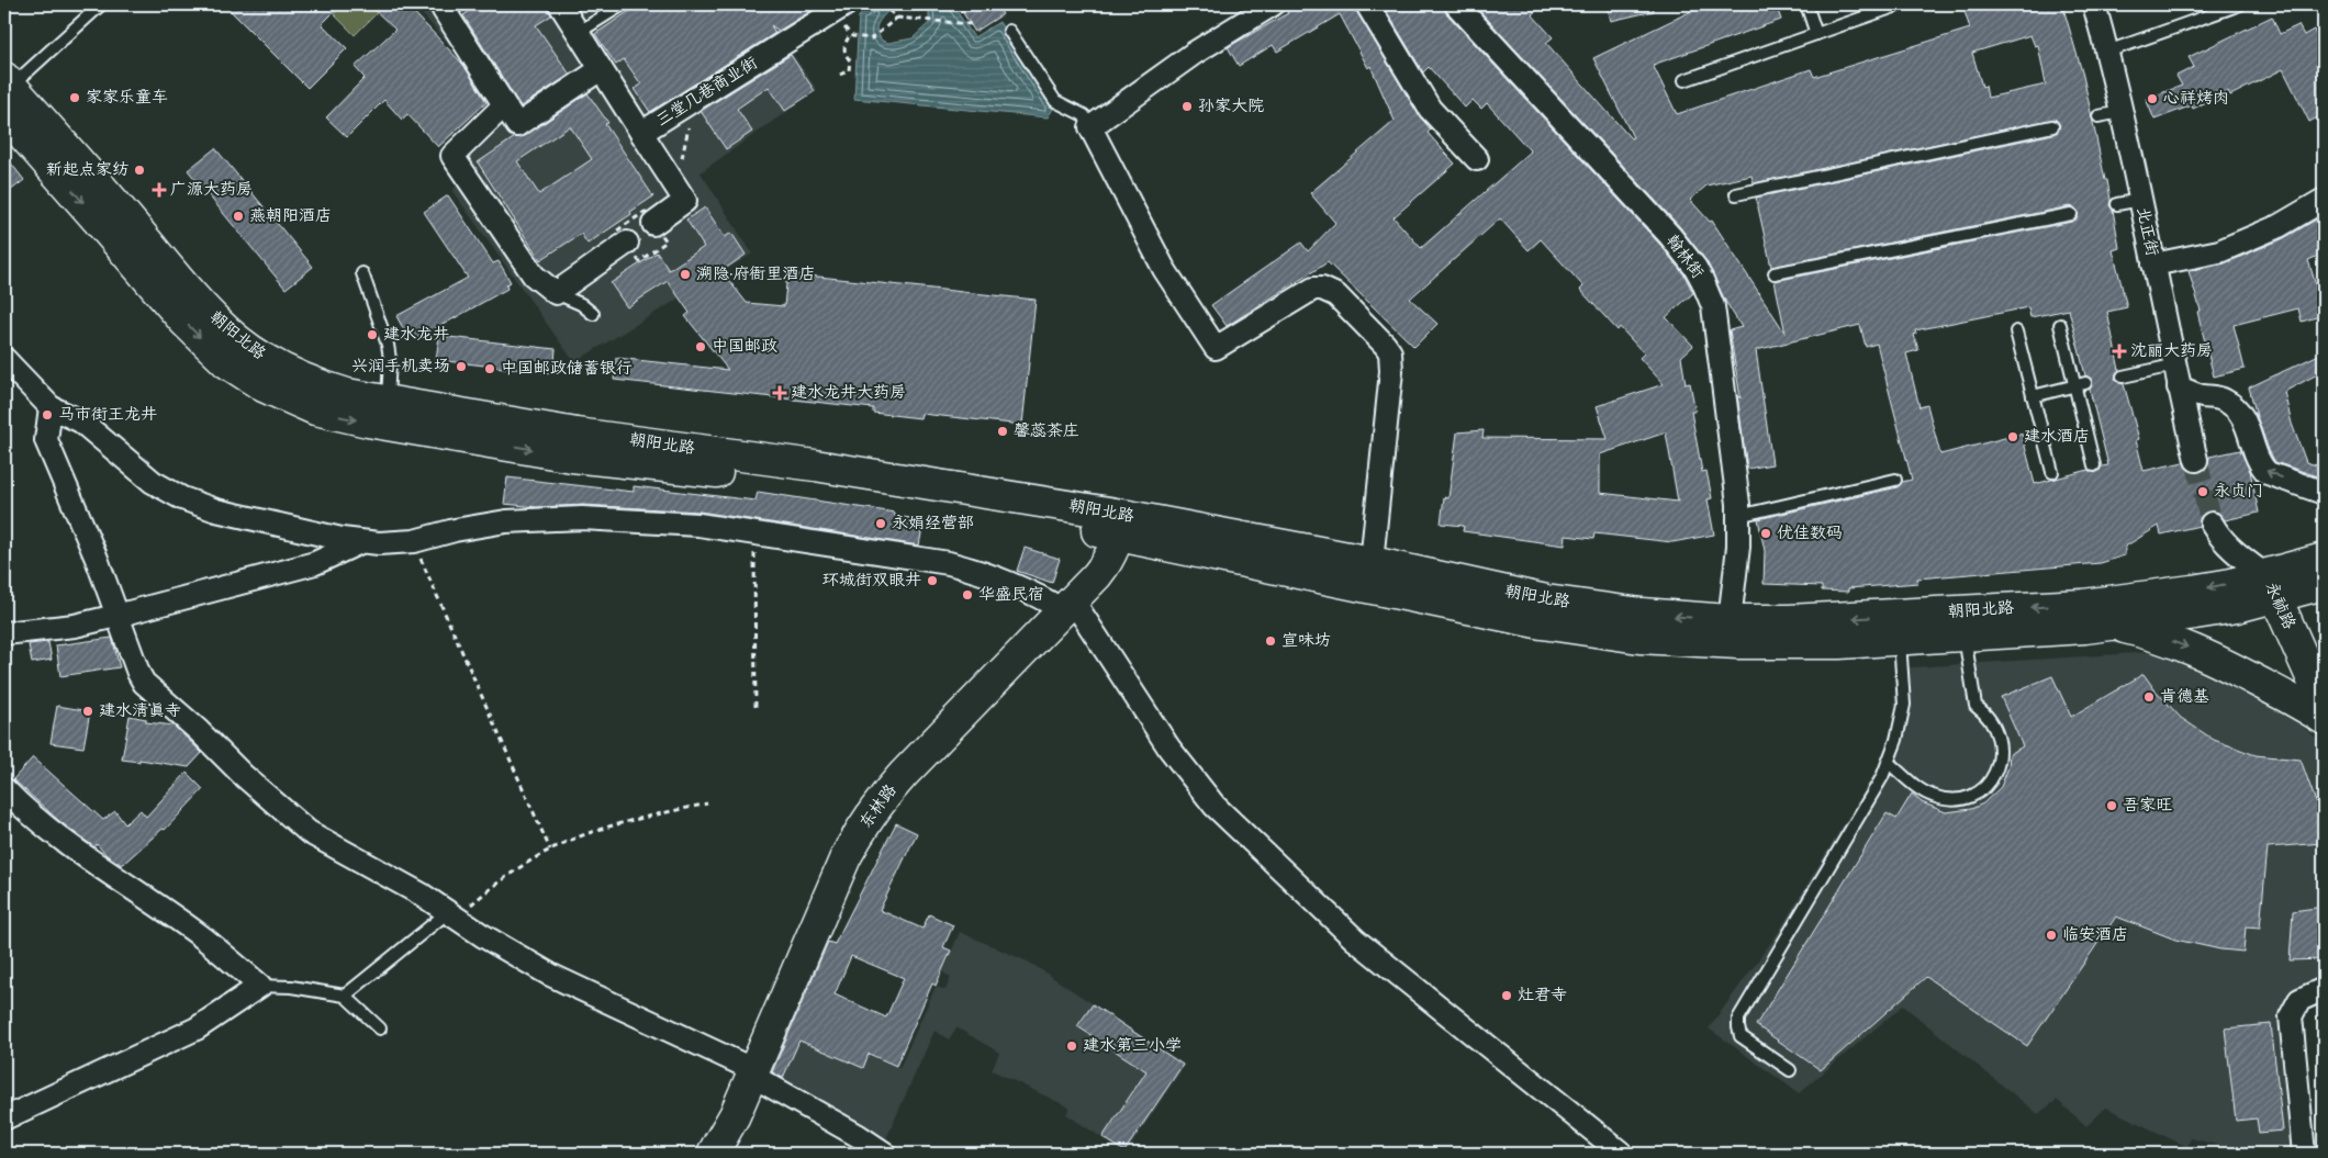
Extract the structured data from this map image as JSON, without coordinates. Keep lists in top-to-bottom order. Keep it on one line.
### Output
{"streets":{"main road":["朝阳北路","永祯路","东林路"],"street":["三堂几巷商业街","北正街","翰林街"]},"crossings":[["翰林街","朝阳北路"],["朝阳北路","永祯路"],["朝阳北路","东林路"]],"places":{"other":["家家乐童车","心祥烤肉","孙家大院","新起点家纺","燕朝阳酒店","溯隐·府衙里酒店","建水龙井","中国邮政","兴润手机卖场","中国邮政储蓄银行","马市街王龙井","馨蕊茶庄","建水酒店","永贞门","永娟经营部","优佳数码","环城街双眼井","华盛民宿","宣味坊","肯德基","建水清真寺","吾家旺","临安酒店","灶君寺","建水第三小学"],"health":["广源大药房","沈丽大药房","建水龙井大药房"]}}
